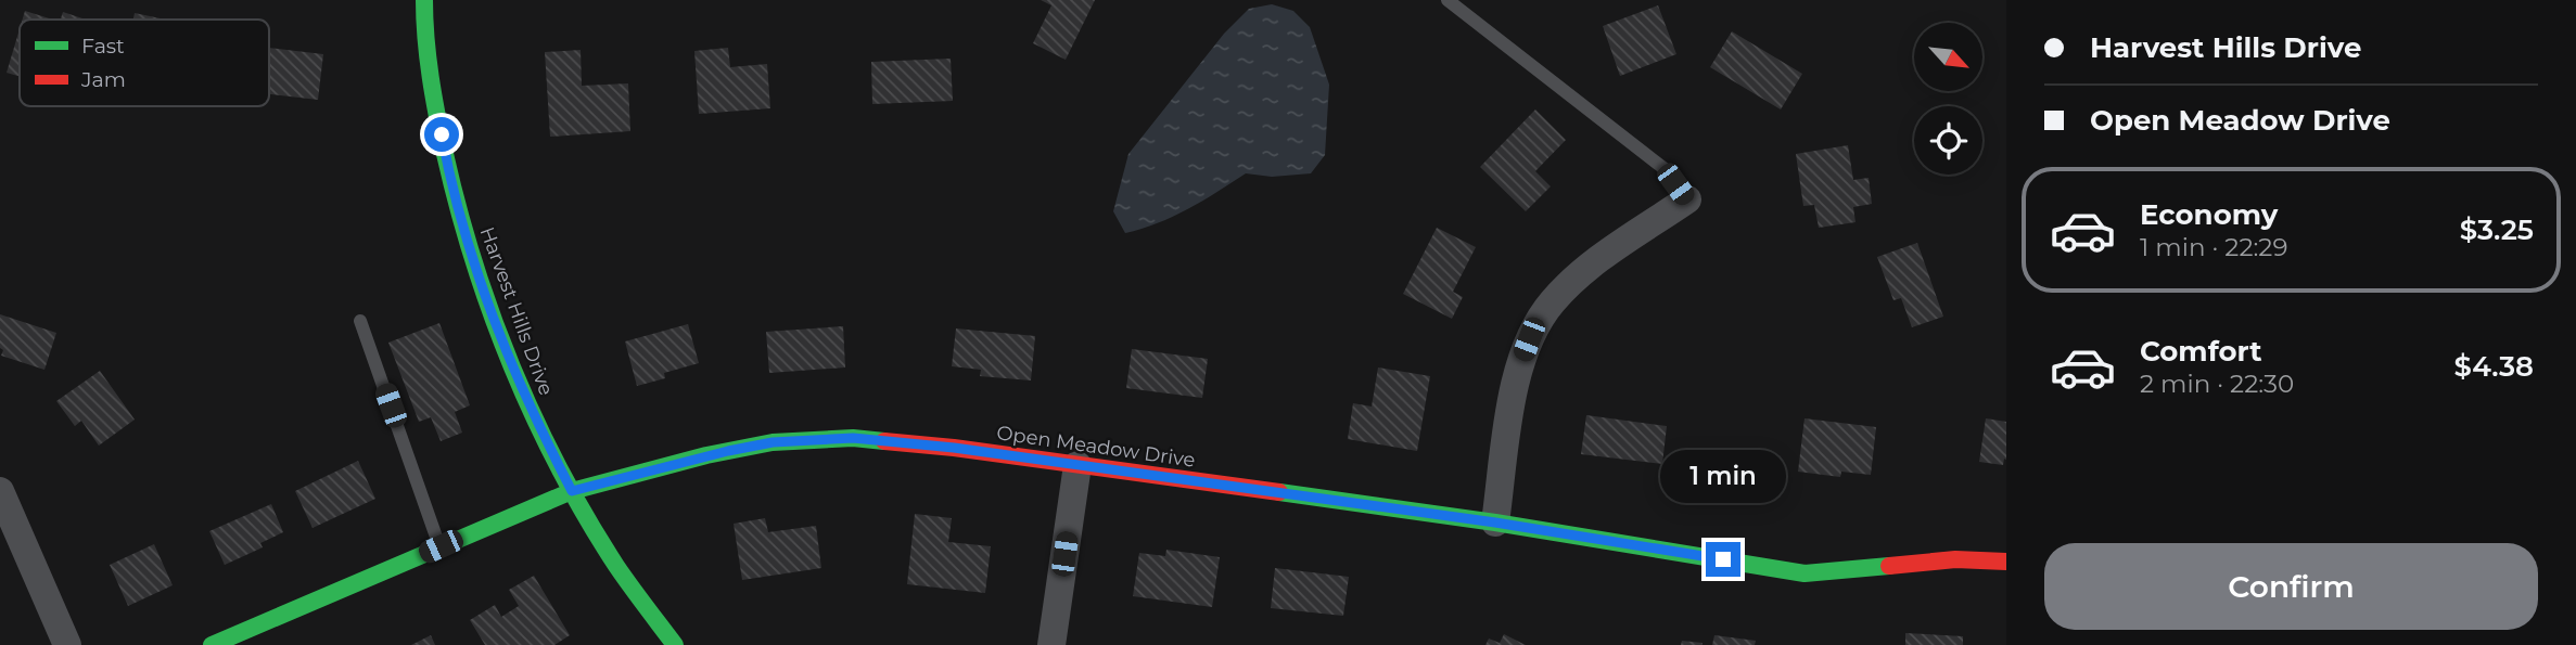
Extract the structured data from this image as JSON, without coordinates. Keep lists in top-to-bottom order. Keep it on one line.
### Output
{"streets":{"street":["Harvest Hills Drive","Open Meadow Drive"]},"crossings":[["Harvest Hills Drive","Open Meadow Drive"]],"legend":["Fast","Jam"],"north":"bottom right","page":{"banner":["Harvest Hills Drive","Open Meadow Drive"],"list":[{"name":"Economy","note":"1 min · 22:29","value":"$3.25"},{"name":"Comfort","note":"2 min · 22:30","value":"$4.38"}],"bubble":"1 min","buttons":"Confirm"}}
